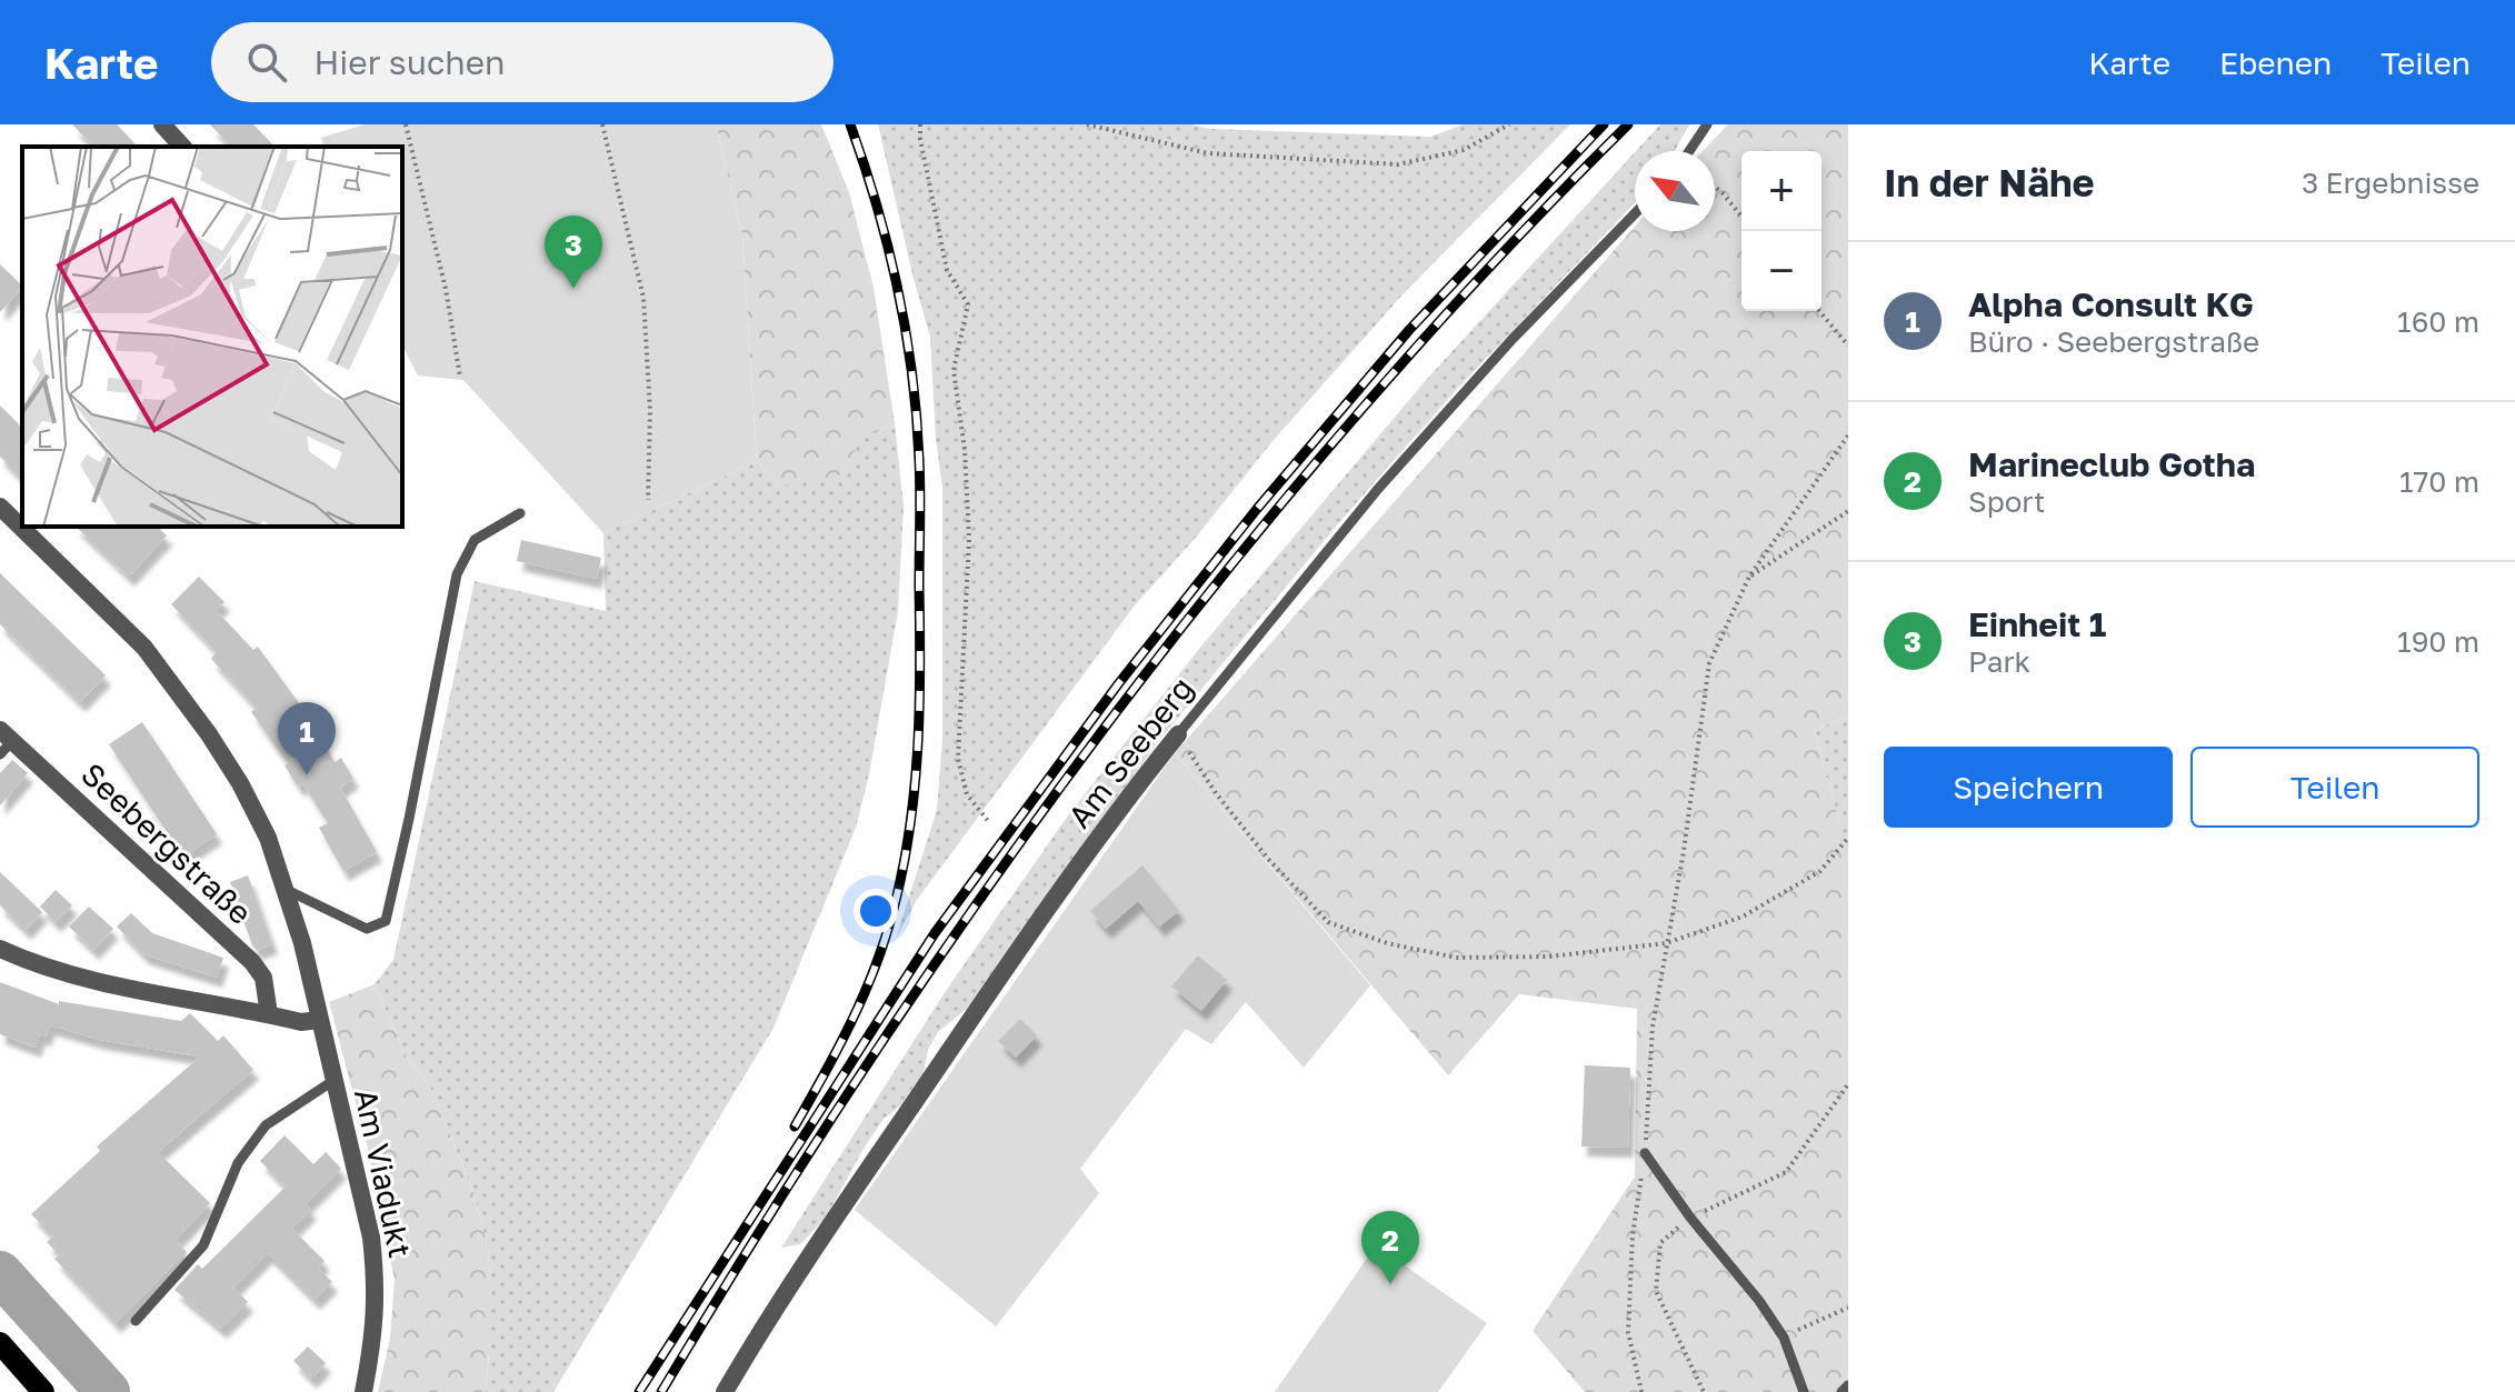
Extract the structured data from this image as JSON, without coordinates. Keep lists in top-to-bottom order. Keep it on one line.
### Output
{"streets":{"street":["Am Seeberg","Seebergstraße","Am Viadukt"]},"crossings":[["Seebergstraße","Am Viadukt"]],"north":"top left","page":{"header":"Karte","search":"Hier suchen","nav":["Karte","Ebenen","Teilen"],"heading":["In der Nähe","3 Ergebnisse"],"map_buttons":["+","−"],"pins":["3","1","2"],"list":[{"mark":"1","name":"Alpha Consult KG","note":"Büro · Seebergstraße","value":"160 m"},{"mark":"2","name":"Marineclub Gotha","note":"Sport","value":"170 m"},{"mark":"3","name":"Einheit 1","note":"Park","value":"190 m"}],"buttons":["Speichern","Teilen"]}}
